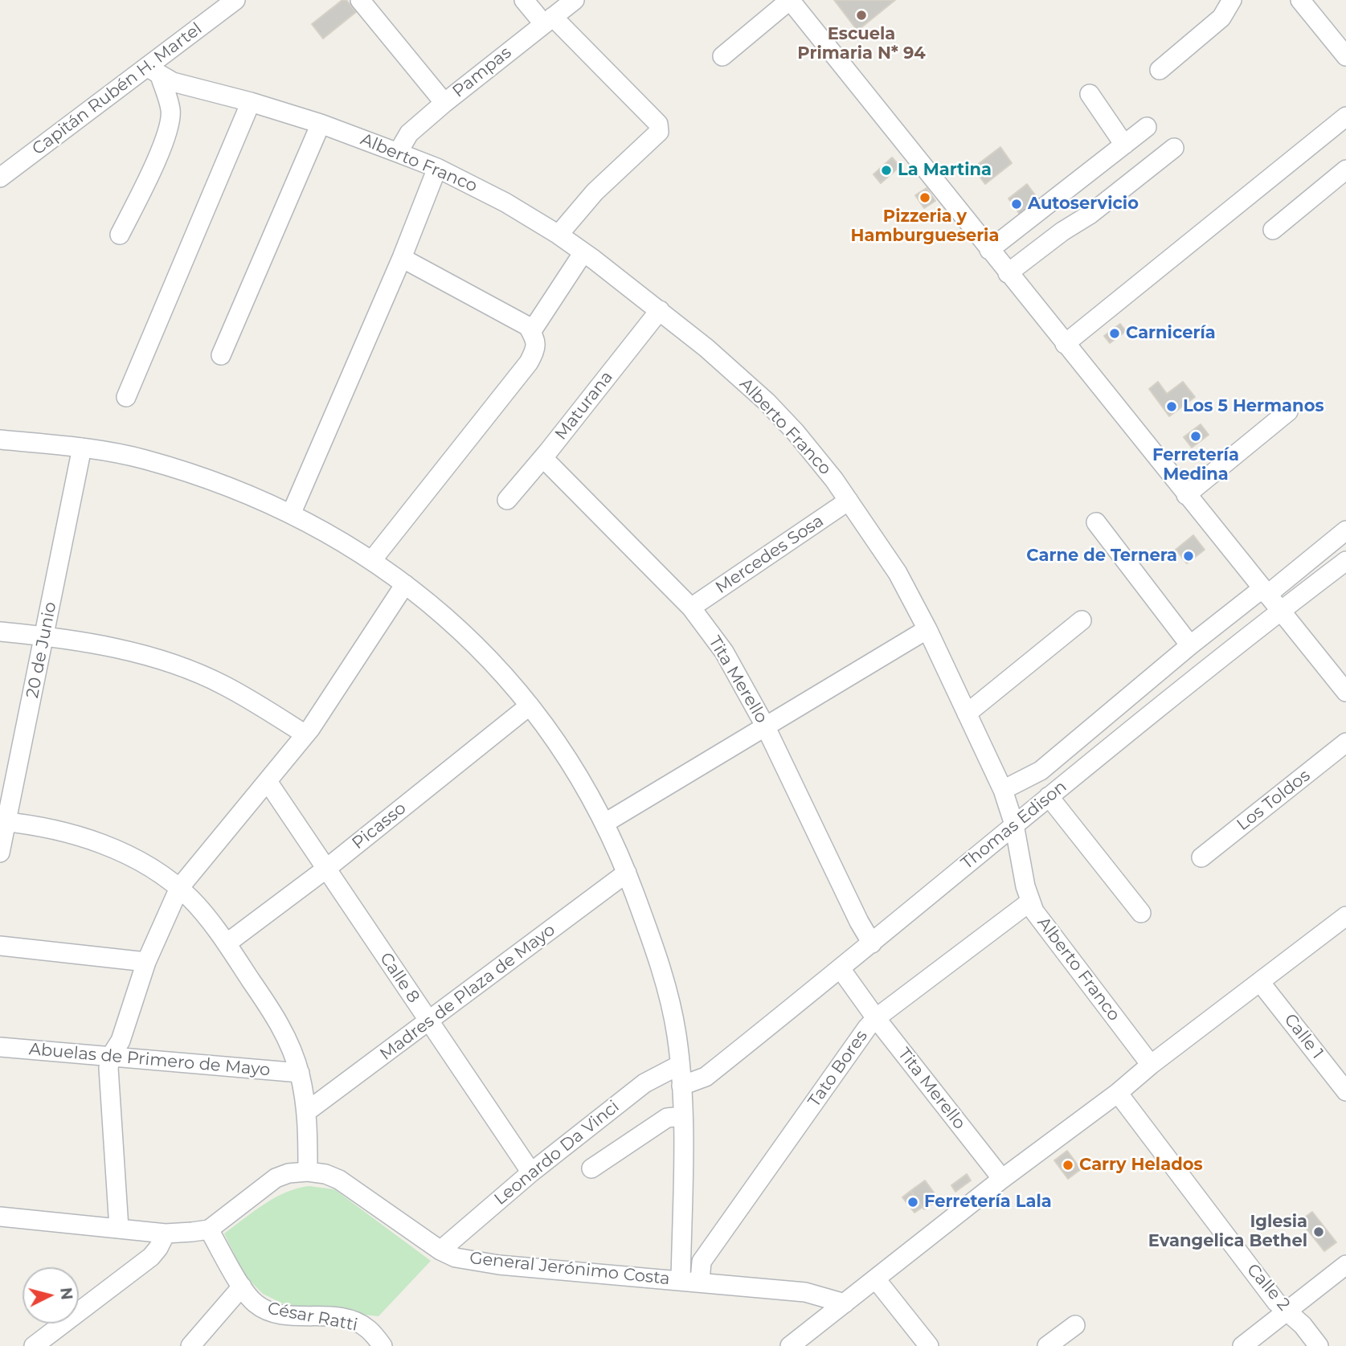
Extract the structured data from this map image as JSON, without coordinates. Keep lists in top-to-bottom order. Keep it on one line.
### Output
{"streets":{"street":["Pampas","Capitán Rubén H. Martel","Alberto Franco","Maturana","Mercedes Sosa","20 de Junio","Tita Merello","Los Toldos","Thomas Edison","Picasso","Calle 8","Madres de Plaza de Mayo","Calle 1","Abuelas de Primero de Mayo","Tato Bores","Leonardo Da Vinci","General Jerónimo Costa","Calle 2","César Ratti"]},"crossings":[["Pampas","Alberto Franco"],["Capitán Rubén H. Martel","Alberto Franco"],["Alberto Franco","Maturana"],["Alberto Franco","Mercedes Sosa"],["Alberto Franco","Thomas Edison"],["Alberto Franco","Tato Bores"],["Maturana","Tita Merello"],["Mercedes Sosa","Tita Merello"],["Tita Merello","Thomas Edison"],["Tita Merello","Tato Bores"],["Picasso","Calle 8"],["Calle 8","Madres de Plaza de Mayo"],["Calle 8","Leonardo Da Vinci"],["Tato Bores","General Jerónimo Costa"],["Leonardo Da Vinci","General Jerónimo Costa"],["General Jerónimo Costa","César Ratti"]],"places":["Escuela Primaria N* 94","La Martina","Pizzeria y Hamburgueseria","Autoservicio","Carnicería","Los 5 Hermanos","Ferretería Medina","Carne de Ternera","Carry Helados","Ferretería Lala","Iglesia Evangelica Bethel"],"north":"right"}
